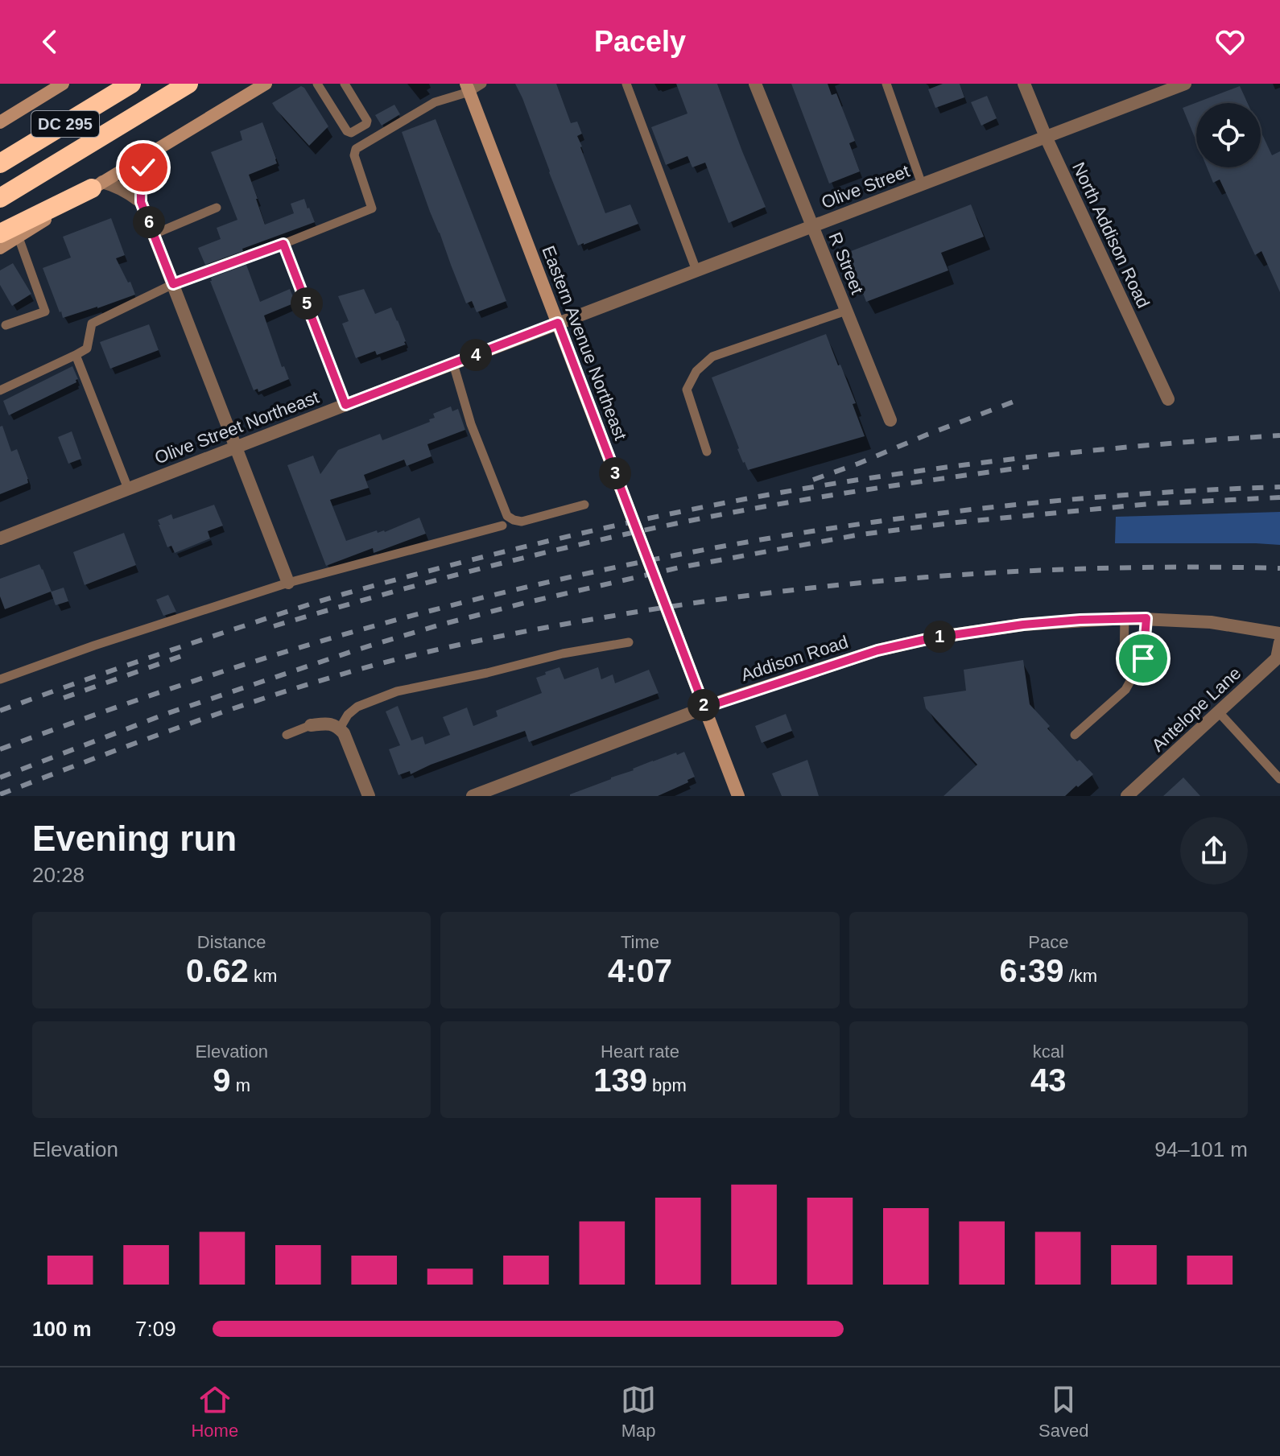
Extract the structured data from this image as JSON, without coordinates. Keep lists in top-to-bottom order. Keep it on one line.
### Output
{"streets":{"highway":["DC 295"],"main road":["Eastern Avenue Northeast"],"street":["Olive Street","North Addison Road","R Street","Olive Street Northeast","Addison Road","Antelope Lane"]},"crossings":[["Olive Street","North Addison Road"],["Olive Street","R Street"],["Olive Street","Eastern Avenue Northeast"],["Olive Street","Olive Street Northeast"],["Eastern Avenue Northeast","Olive Street Northeast"],["Eastern Avenue Northeast","Addison Road"]],"page":{"header":"Pacely","pins":["6","5","4","3","1","2"],"heading":["Evening run","20:28"],"stats":[["Distance","0.62 km"],["Time","4:07"],["Pace","6:39 /km"],["Elevation","9 m"],["Heart rate","139 bpm"],["kcal","43"]],"chart":["Elevation","94–101 m"],"list":[{"name":"100 m","note":"7:09"}],"tabs":["Home","Map","Saved"]}}
